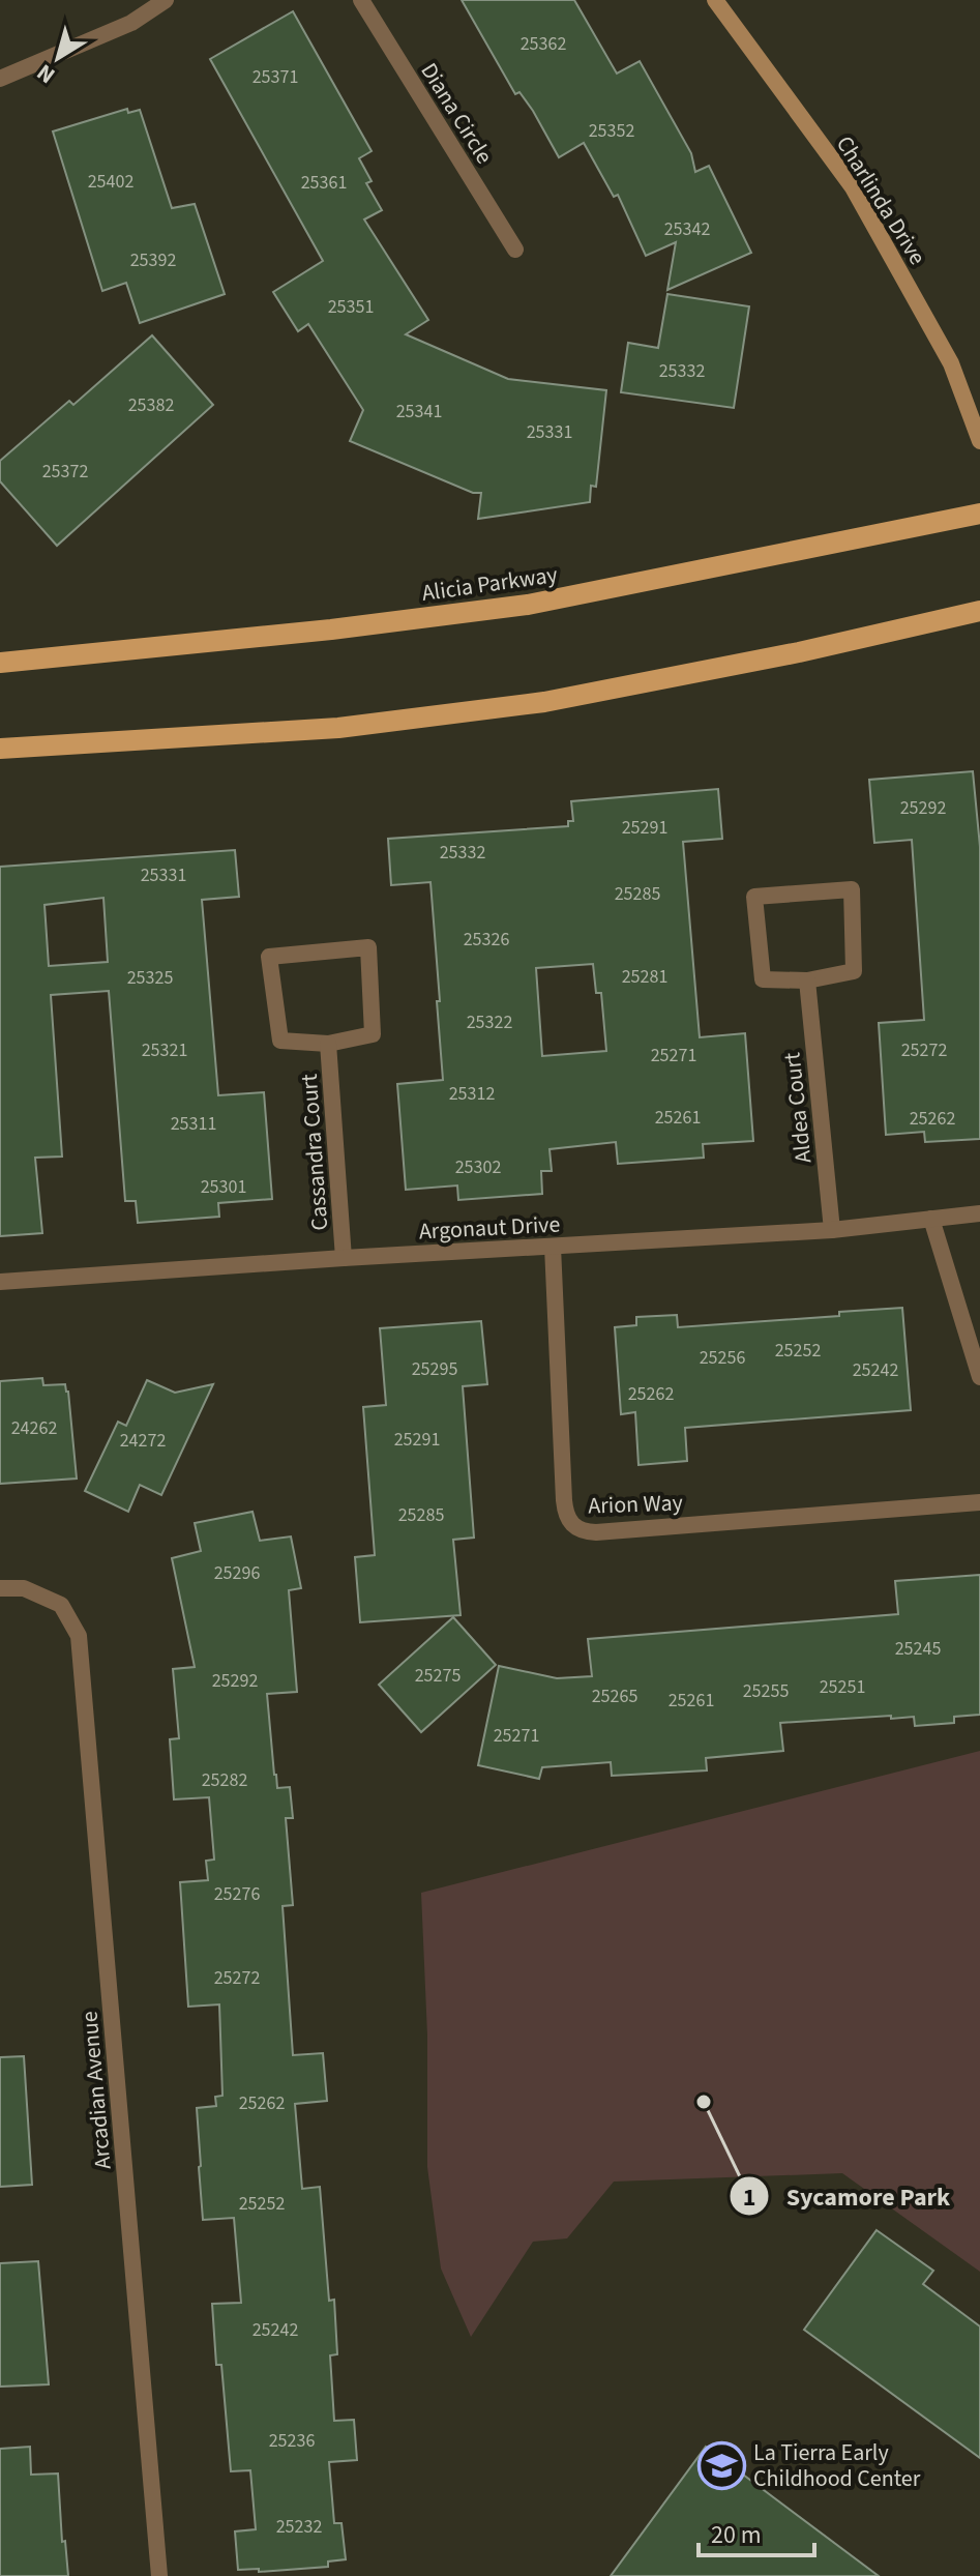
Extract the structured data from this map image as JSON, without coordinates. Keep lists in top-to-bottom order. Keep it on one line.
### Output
{"streets":{"main road":["Alicia Parkway"],"street":["Diana Circle","Charlinda Drive","Aldea Court","Cassandra Court","Argonaut Drive","Arion Way","Arcadian Avenue"]},"crossings":[["Aldea Court","Argonaut Drive"],["Cassandra Court","Argonaut Drive"],["Argonaut Drive","Arion Way"]],"places":{"other":["Sycamore Park"],"school or university":["La Tierra Early Childhood Center"]},"house_numbers":["25362","25371","25352","25402","25361","25342","25392","25351","25332","25382","25341","25331","25372","25292","25291","25332","25331","25285","25326","25281","25325","25322","25321","25272","25271","25312","25261","25262","25311","25302","25301","25252","25256","25295","25242","25262","24262","25291","24272","25285","25296","25245","25275","25292","25251","25255","25265","25261","25271","25282","25276","25272","25262","25252","25242","25236","25232"],"scale_bar":"20 m","north":"bottom left"}
